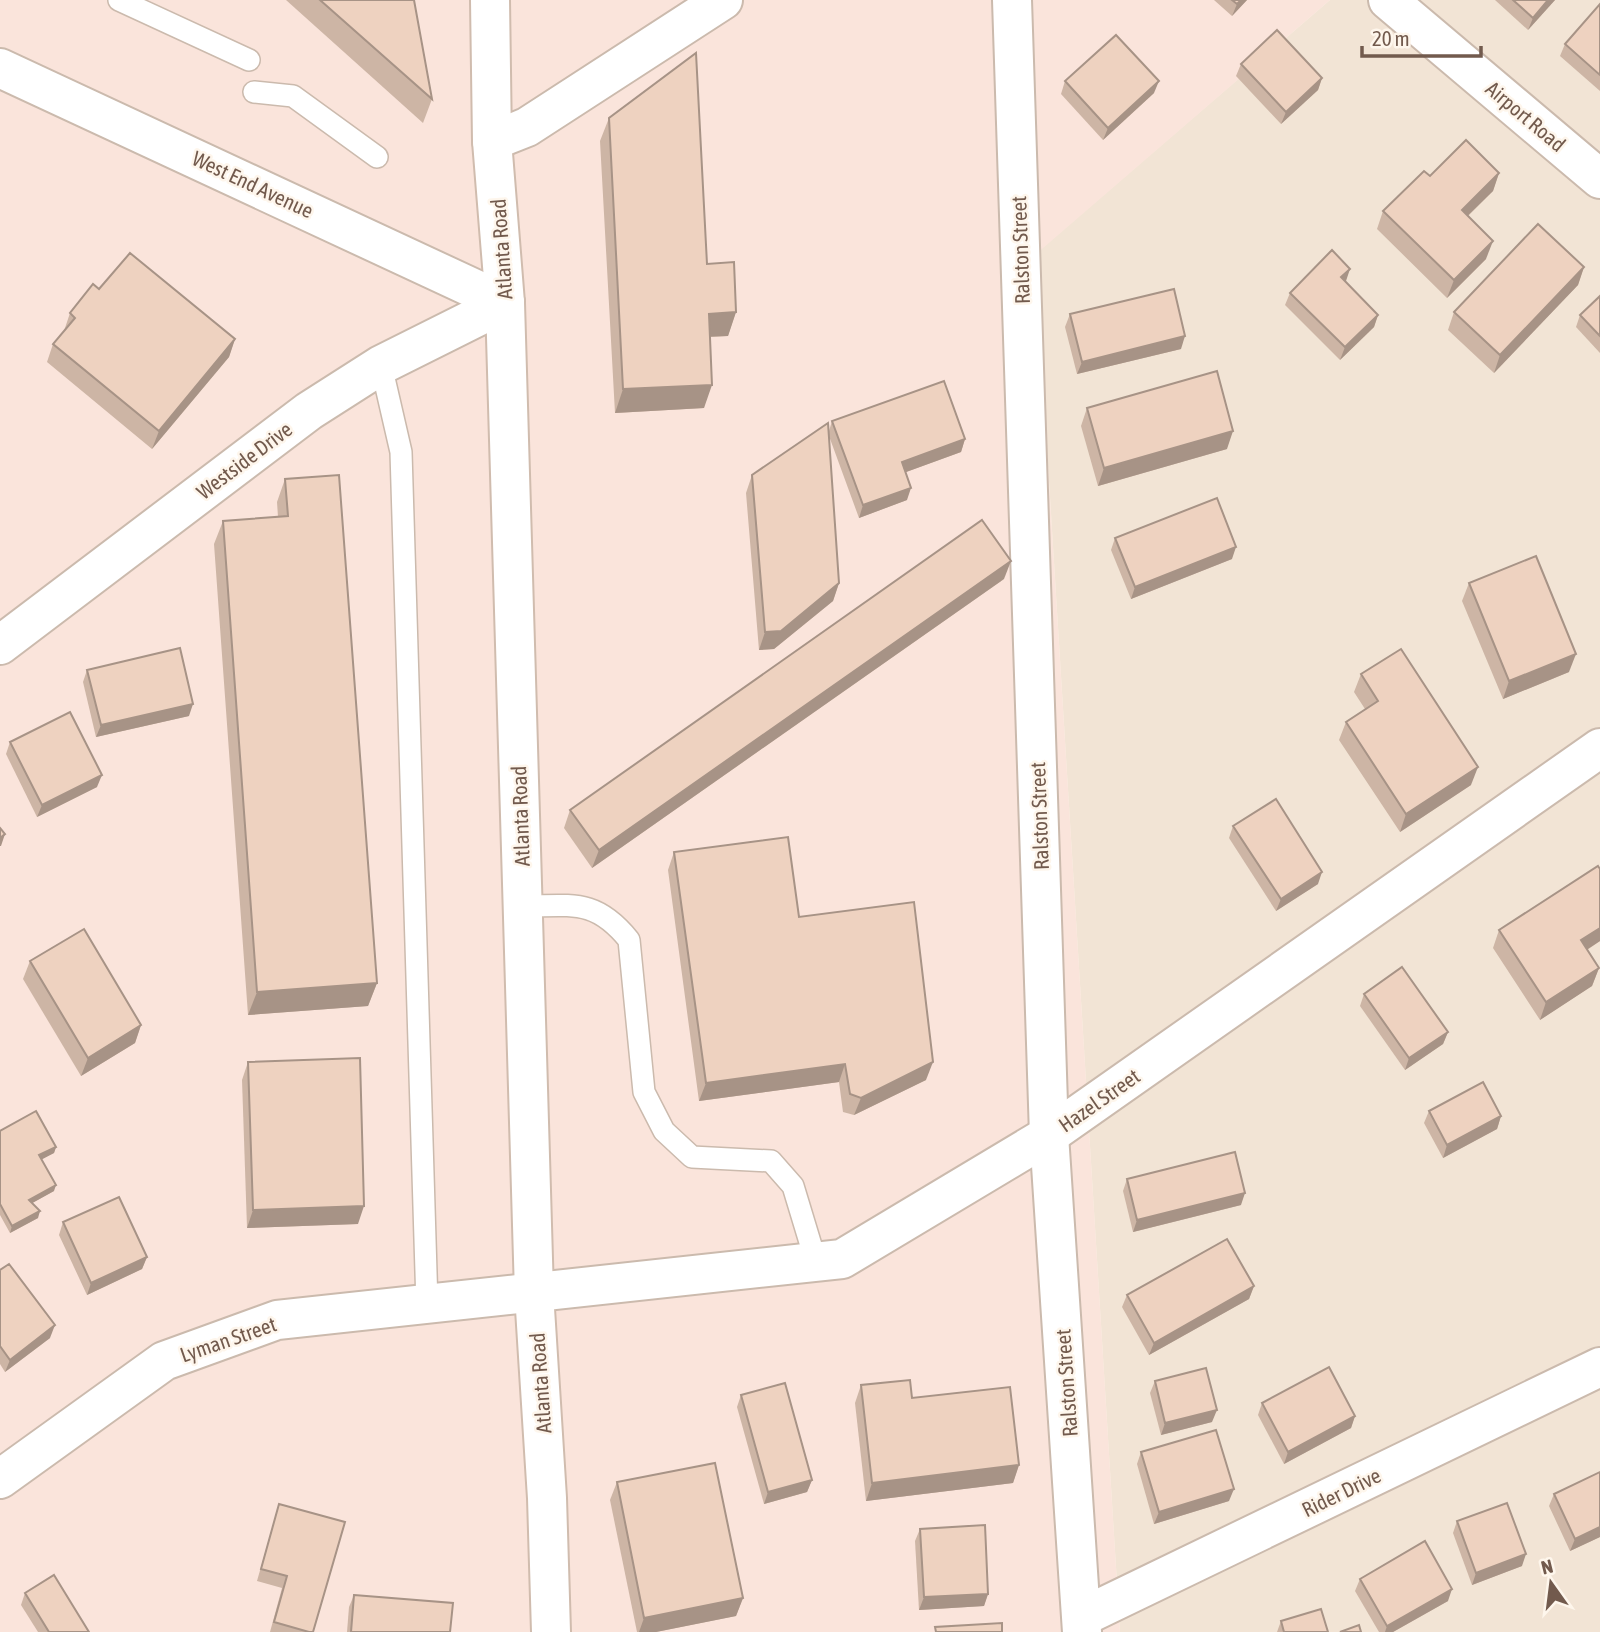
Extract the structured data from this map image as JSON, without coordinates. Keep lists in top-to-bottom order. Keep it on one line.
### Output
{"streets":{"street":["Airport Road","West End Avenue","Atlanta Road","Ralston Street","Westside Drive","Hazel Street","Lyman Street","Rider Drive"]},"crossings":[["West End Avenue","Atlanta Road"],["West End Avenue","Westside Drive"],["Atlanta Road","Westside Drive"],["Atlanta Road","Hazel Street"],["Atlanta Road","Lyman Street"],["Ralston Street","Hazel Street"],["Ralston Street","Rider Drive"],["Hazel Street","Lyman Street"]],"scale_bar":"20 m","north":"top"}
